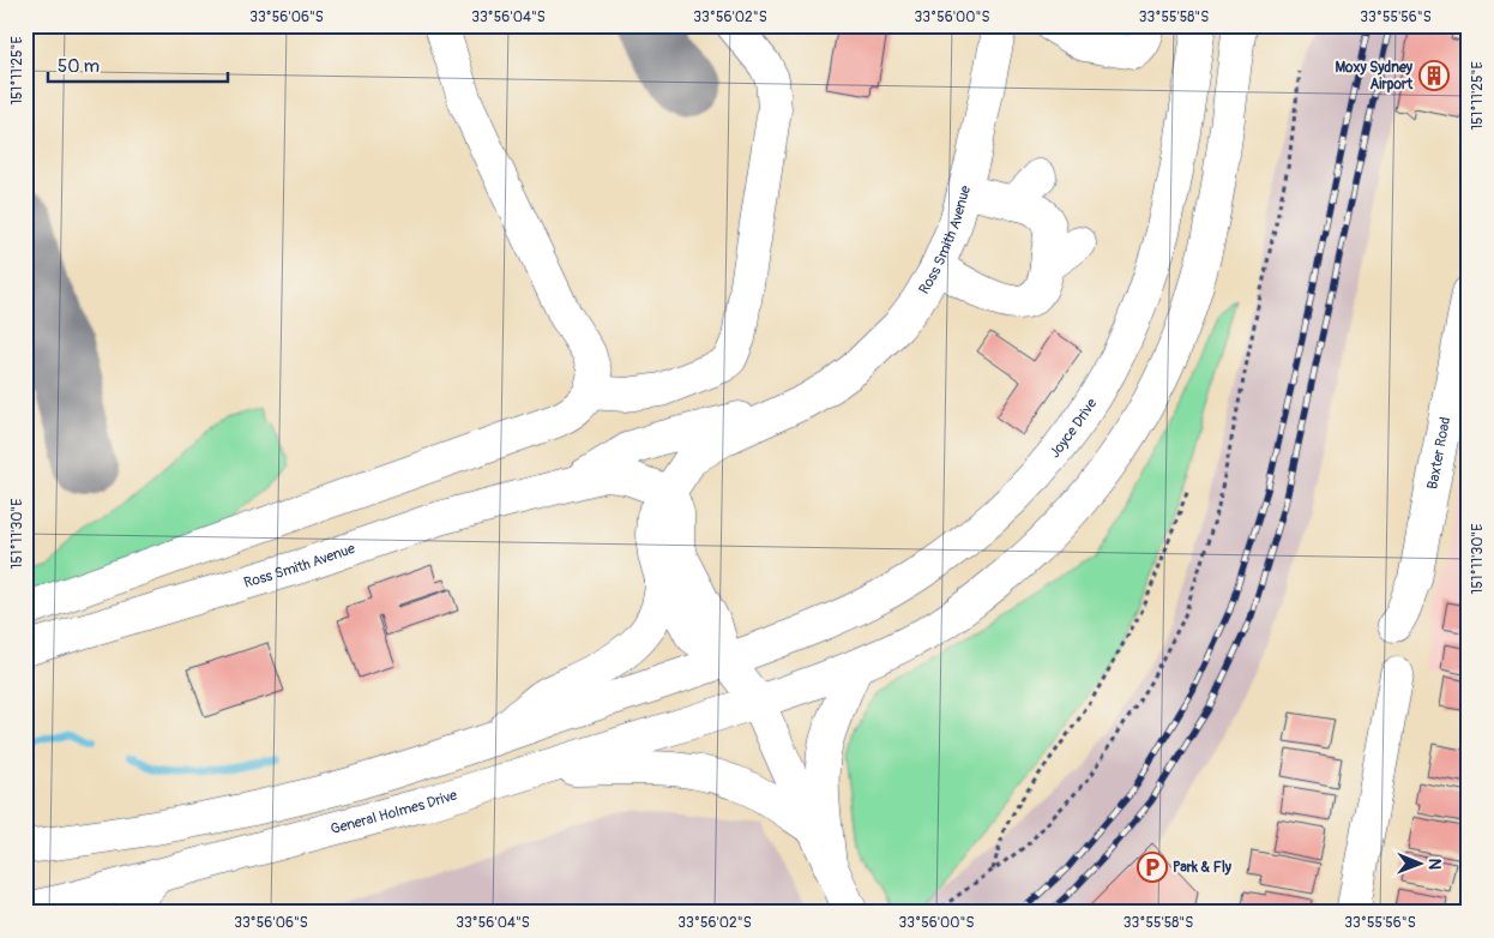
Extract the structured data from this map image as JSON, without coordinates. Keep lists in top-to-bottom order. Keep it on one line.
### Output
{"streets":{"main road":["Ross Smith Avenue","Joyce Drive","Baxter Road","General Holmes Drive"]},"crossings":[["Ross Smith Avenue","Joyce Drive"]],"places":{"building":["Moxy Sydney Airport"],"parking":["Park & Fly"]},"scale_bar":"50 m","north":"right","coordinates":["33°56'06\"S","33°56'04\"S","33°56'02\"S","33°56'00\"S","33°55'58\"S","33°55'56\"S","151°11'25\"E","151°11'30\"E"]}
